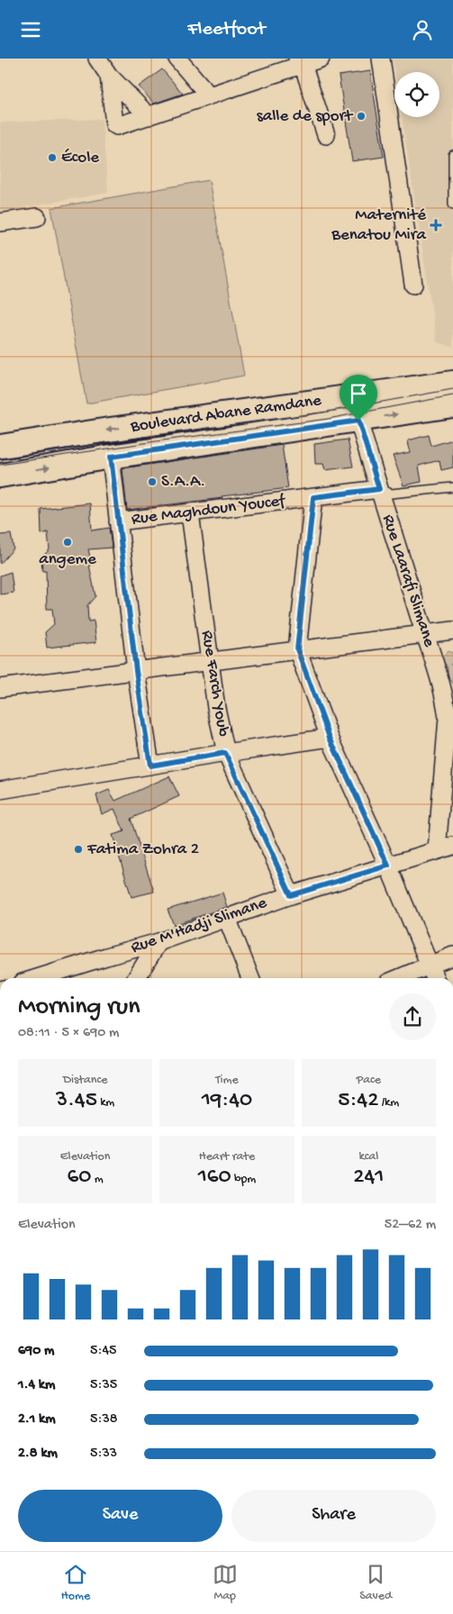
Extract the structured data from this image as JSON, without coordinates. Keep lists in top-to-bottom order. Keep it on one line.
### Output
{"streets":{"main road":["Boulevard Abane Ramdane"],"street":["Rue Maghdoun Youcef","Rue Laarafi Slimane","Rue Farch Youb","Rue M'Hadji Slimane"]},"crossings":[["Boulevard Abane Ramdane","Rue Laarafi Slimane"],["Rue Maghdoun Youcef","Rue Laarafi Slimane"],["Rue Maghdoun Youcef","Rue Farch Youb"],["Rue Laarafi Slimane","Rue M'Hadji Slimane"],["Rue Farch Youb","Rue M'Hadji Slimane"]],"places":{"other":["salle de sport","École","S.A.A.","angeme","Fatima Zohra 2"],"health":["Maternité Benatou Mira"]},"page":{"header":"Fleetfoot","heading":["Morning run","08:11 · 5 × 690 m"],"stats":[["Distance","3.45 km"],["Time","19:40"],["Pace","5:42 /km"],["Elevation","60 m"],["Heart rate","160 bpm"],["kcal","241"]],"chart":["Elevation","52–62 m"],"list":[{"name":"690 m","note":"5:45"},{"name":"1.4 km","note":"5:35"},{"name":"2.1 km","note":"5:38"},{"name":"2.8 km","note":"5:33"}],"buttons":["Save","Share"],"tabs":["Home","Map","Saved"]}}
